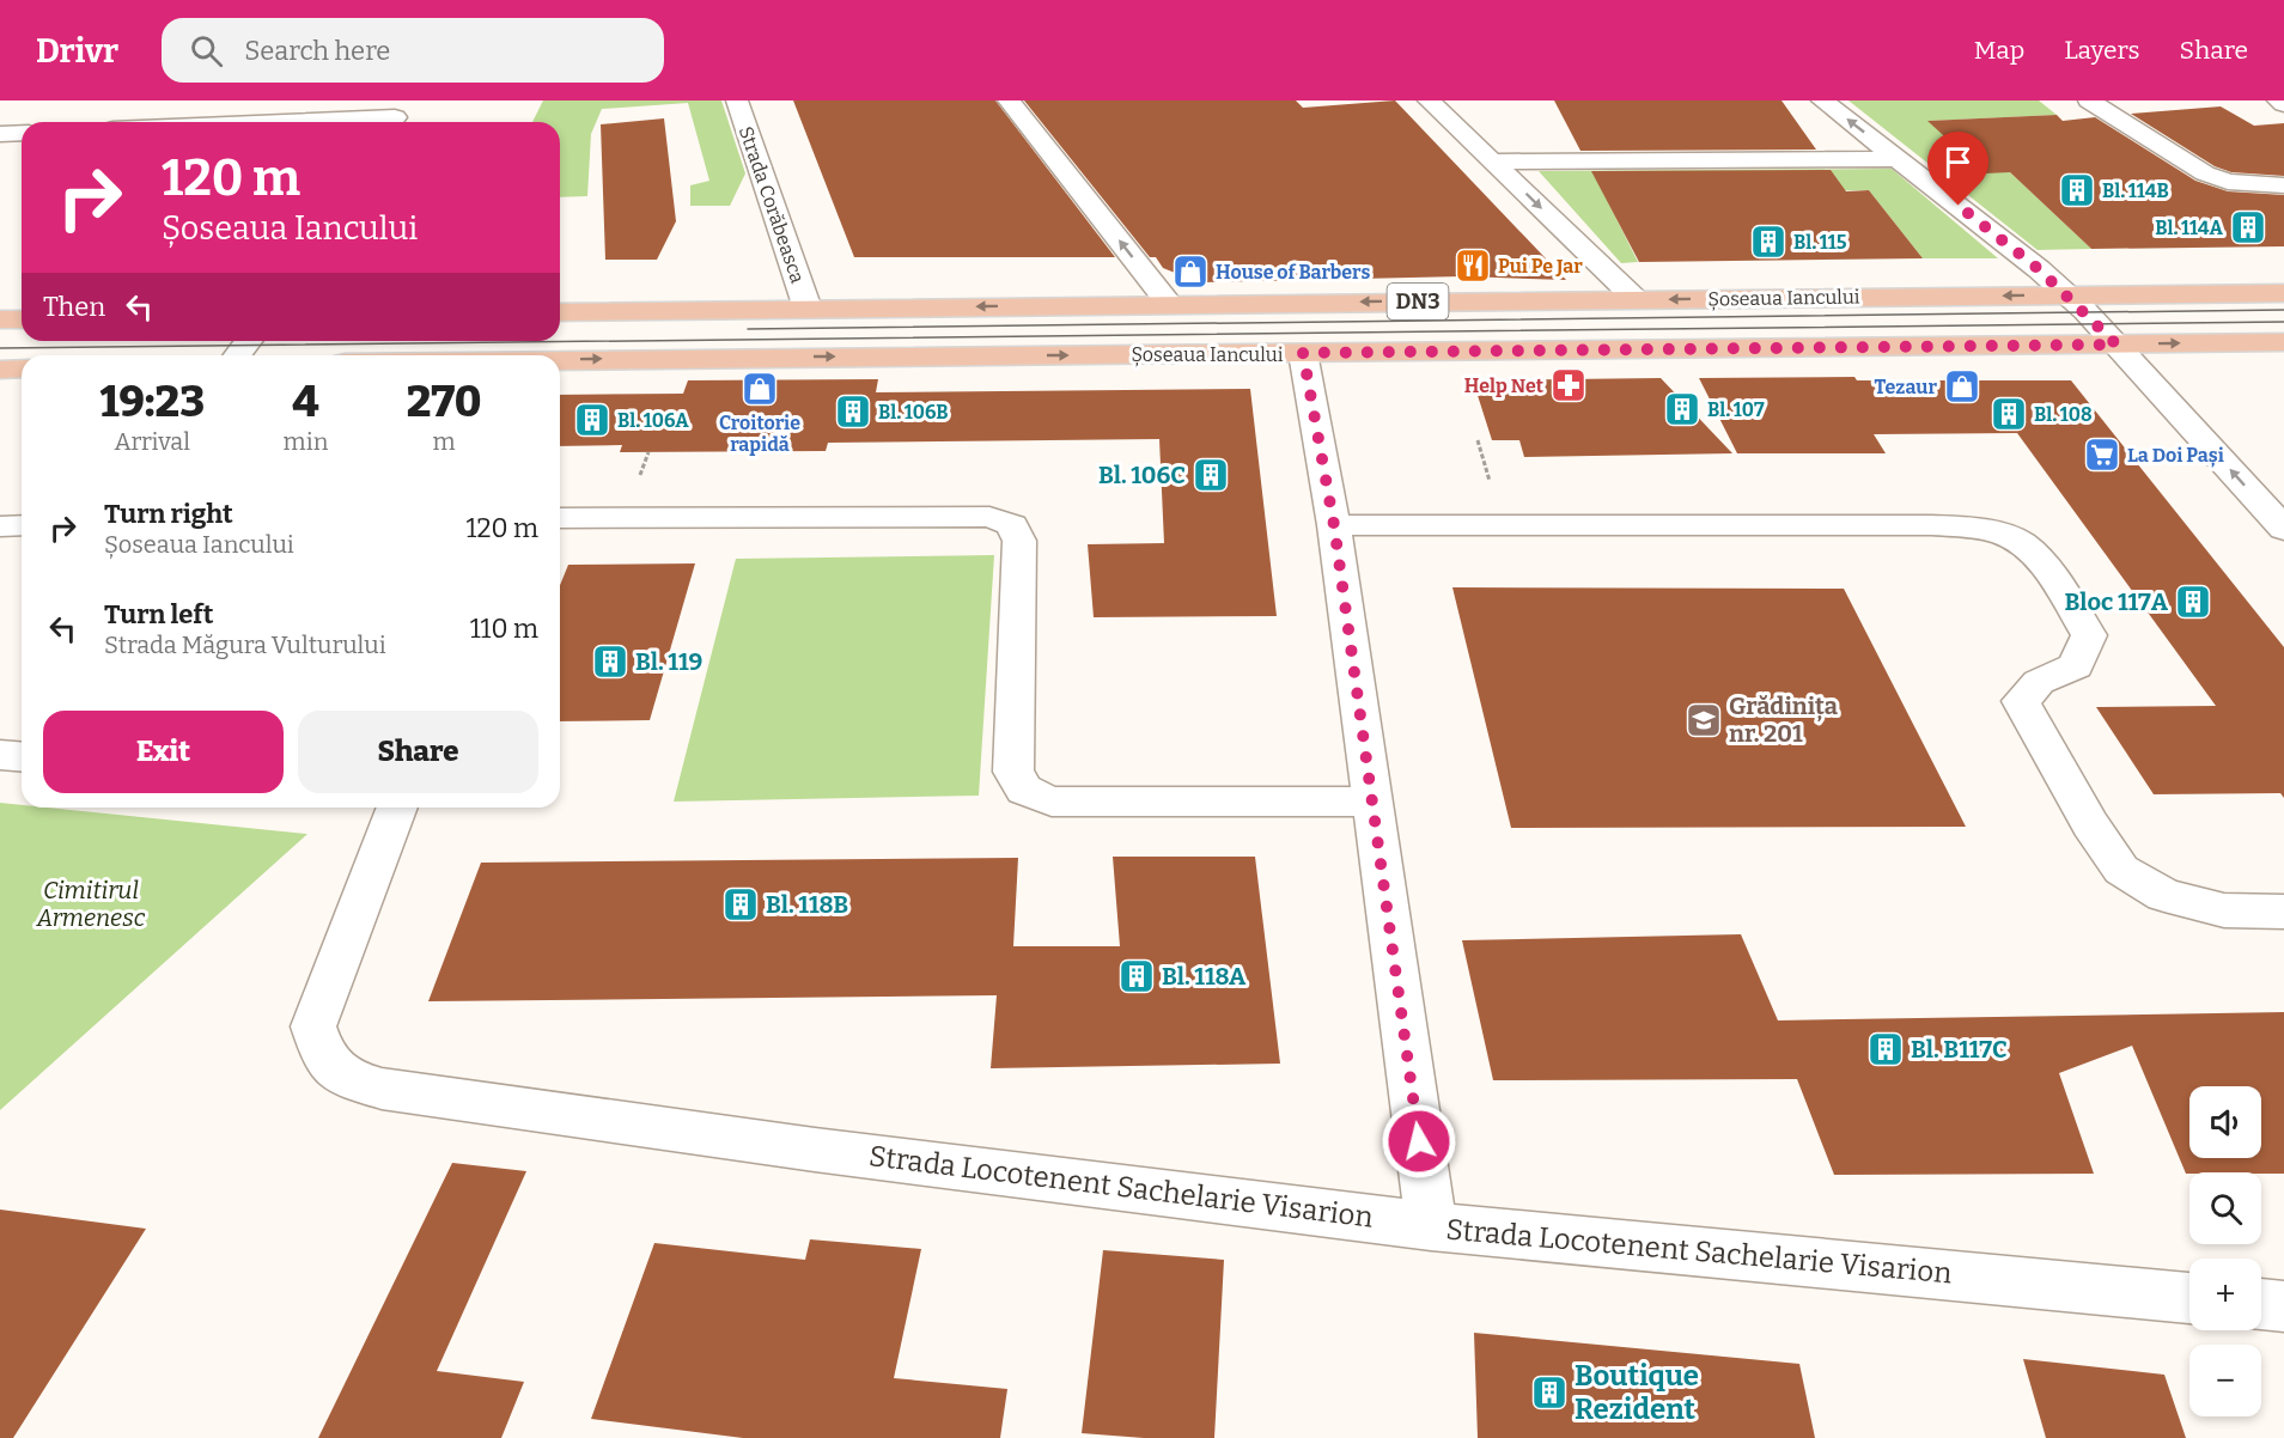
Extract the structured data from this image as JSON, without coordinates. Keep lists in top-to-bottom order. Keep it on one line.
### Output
{"streets":{"main road":["Șoseaua Iancului","DN3"],"street":["Strada Corăbeasca","Strada Locotenent Sachelarie Visarion"]},"crossings":[["Strada Corăbeasca","Șoseaua Iancului"]],"parks":["Cimitirul Armenesc"],"places":{"building":["Bl. 114B","Bl. 114A","Bl. 115","Bl. 107","Bl. 106B","Bl. 108","Bl. 106A","Bl. 106C","Bloc 117A","Bl. 119","Bl. 118B","Bl. 118A","Bl. B117C","Boutique Rezident"],"restaurant":["Pui Pe Jar"],"shop":["House of Barbers","Tezaur","Croitorie rapidă"],"pharmacy":["Help Net"],"supermarket":["La Doi Pași"],"school or university":["Grădinița nr. 201"]},"page":{"header":"Drivr","search":"Search here","nav":["Map","Layers","Share"],"turn":["120 m","Șoseaua Iancului"],"then":"Then","eta":["19:23","Arrival","4","min","270","m"],"list":[{"name":"Turn right","note":"Șoseaua Iancului","value":"120 m"},{"name":"Turn left","note":"Strada Măgura Vulturului","value":"110 m"}],"buttons":["Exit","Share"],"map_buttons":["+","−"]}}
